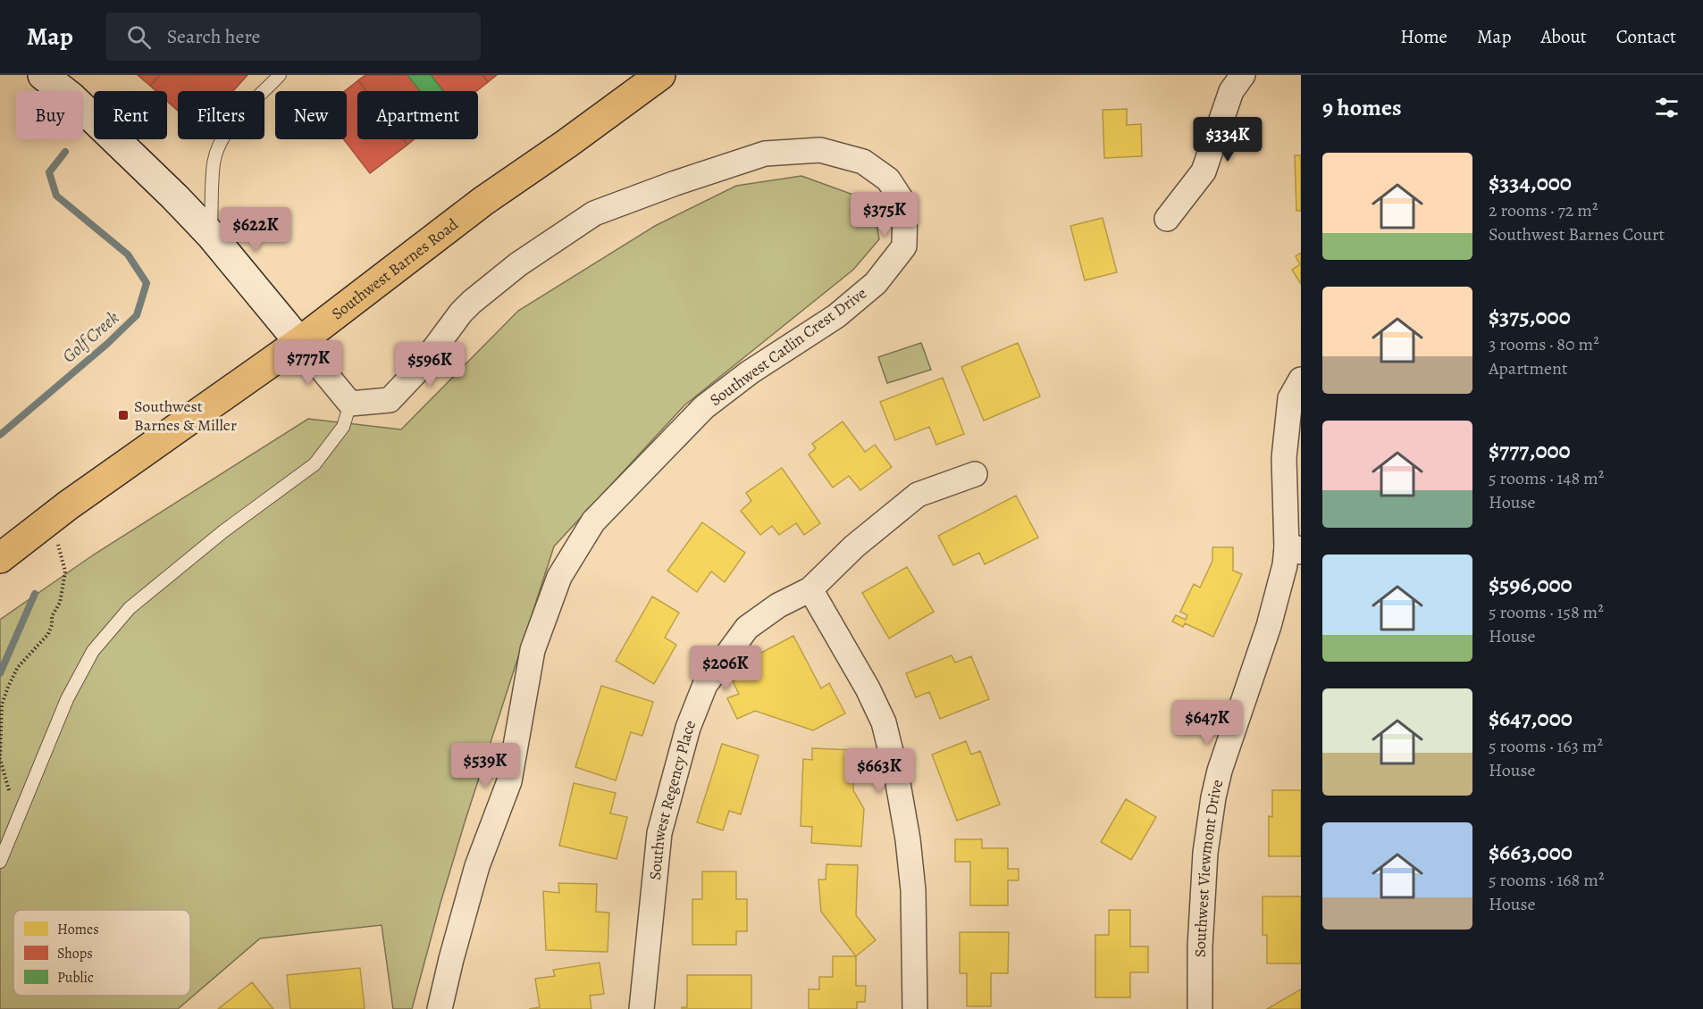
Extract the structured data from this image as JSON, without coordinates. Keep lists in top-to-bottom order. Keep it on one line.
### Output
{"streets":{"main road":["Southwest Barnes Road"],"street":["Southwest Catlin Crest Drive","Southwest Regency Place","Southwest Viewmont Drive"]},"water":["Golf Creek"],"places":{"transit":["Southwest Barnes & Miller"]},"legend":["Homes","Shops","Public"],"page":{"header":"Map","search":"Search here","nav":["Home","Map","About","Contact"],"heading":"9 homes","chip":["Buy","Rent","Filters","New","Apartment"],"price":["$334K","$375K","$622K","$777K","$596K","$206K","$647K","$539K","$663K"],"list":[{"name":"$334,000","note":"2 rooms · 72 m² · Southwest Barnes Court"},{"name":"$375,000","note":"3 rooms · 80 m² · Apartment"},{"name":"$777,000","note":"5 rooms · 148 m² · House"},{"name":"$596,000","note":"5 rooms · 158 m² · House"},{"name":"$647,000","note":"5 rooms · 163 m² · House"},{"name":"$663,000","note":"5 rooms · 168 m² · House"}]}}
